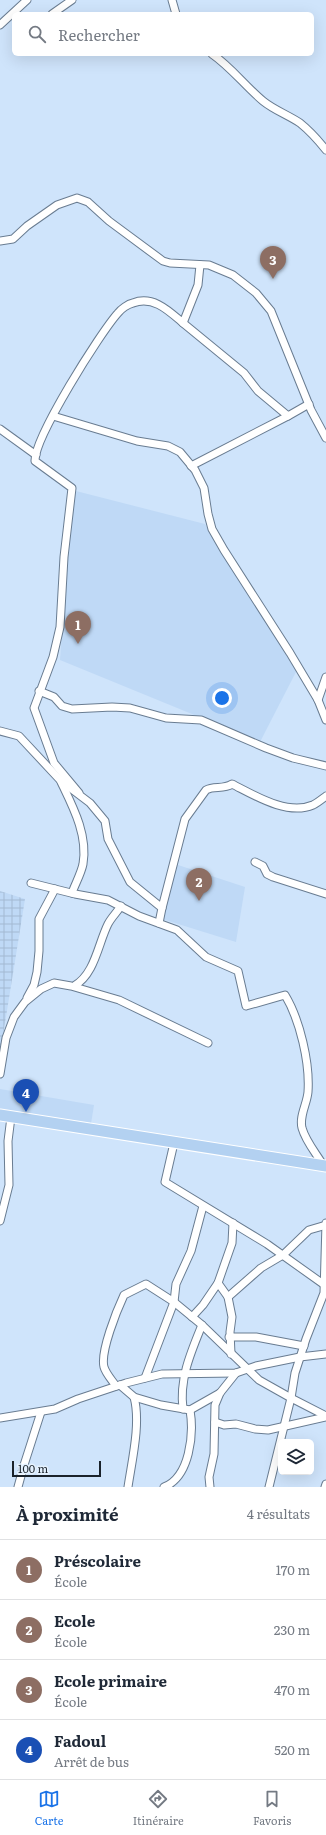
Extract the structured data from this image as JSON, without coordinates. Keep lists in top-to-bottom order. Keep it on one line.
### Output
{"scale_bar":"100 m","page":{"search":"Rechercher","pins":["3","1","2","4"],"scale":"100 m","heading":["À proximité","4 résultats"],"list":[{"mark":"1","name":"Préscolaire","note":"École","value":"170 m"},{"mark":"2","name":"Ecole","note":"École","value":"230 m"},{"mark":"3","name":"Ecole primaire","note":"École","value":"470 m"},{"mark":"4","name":"Fadoul","note":"Arrêt de bus","value":"520 m"}],"nav":["Carte","Itinéraire","Favoris"]}}
